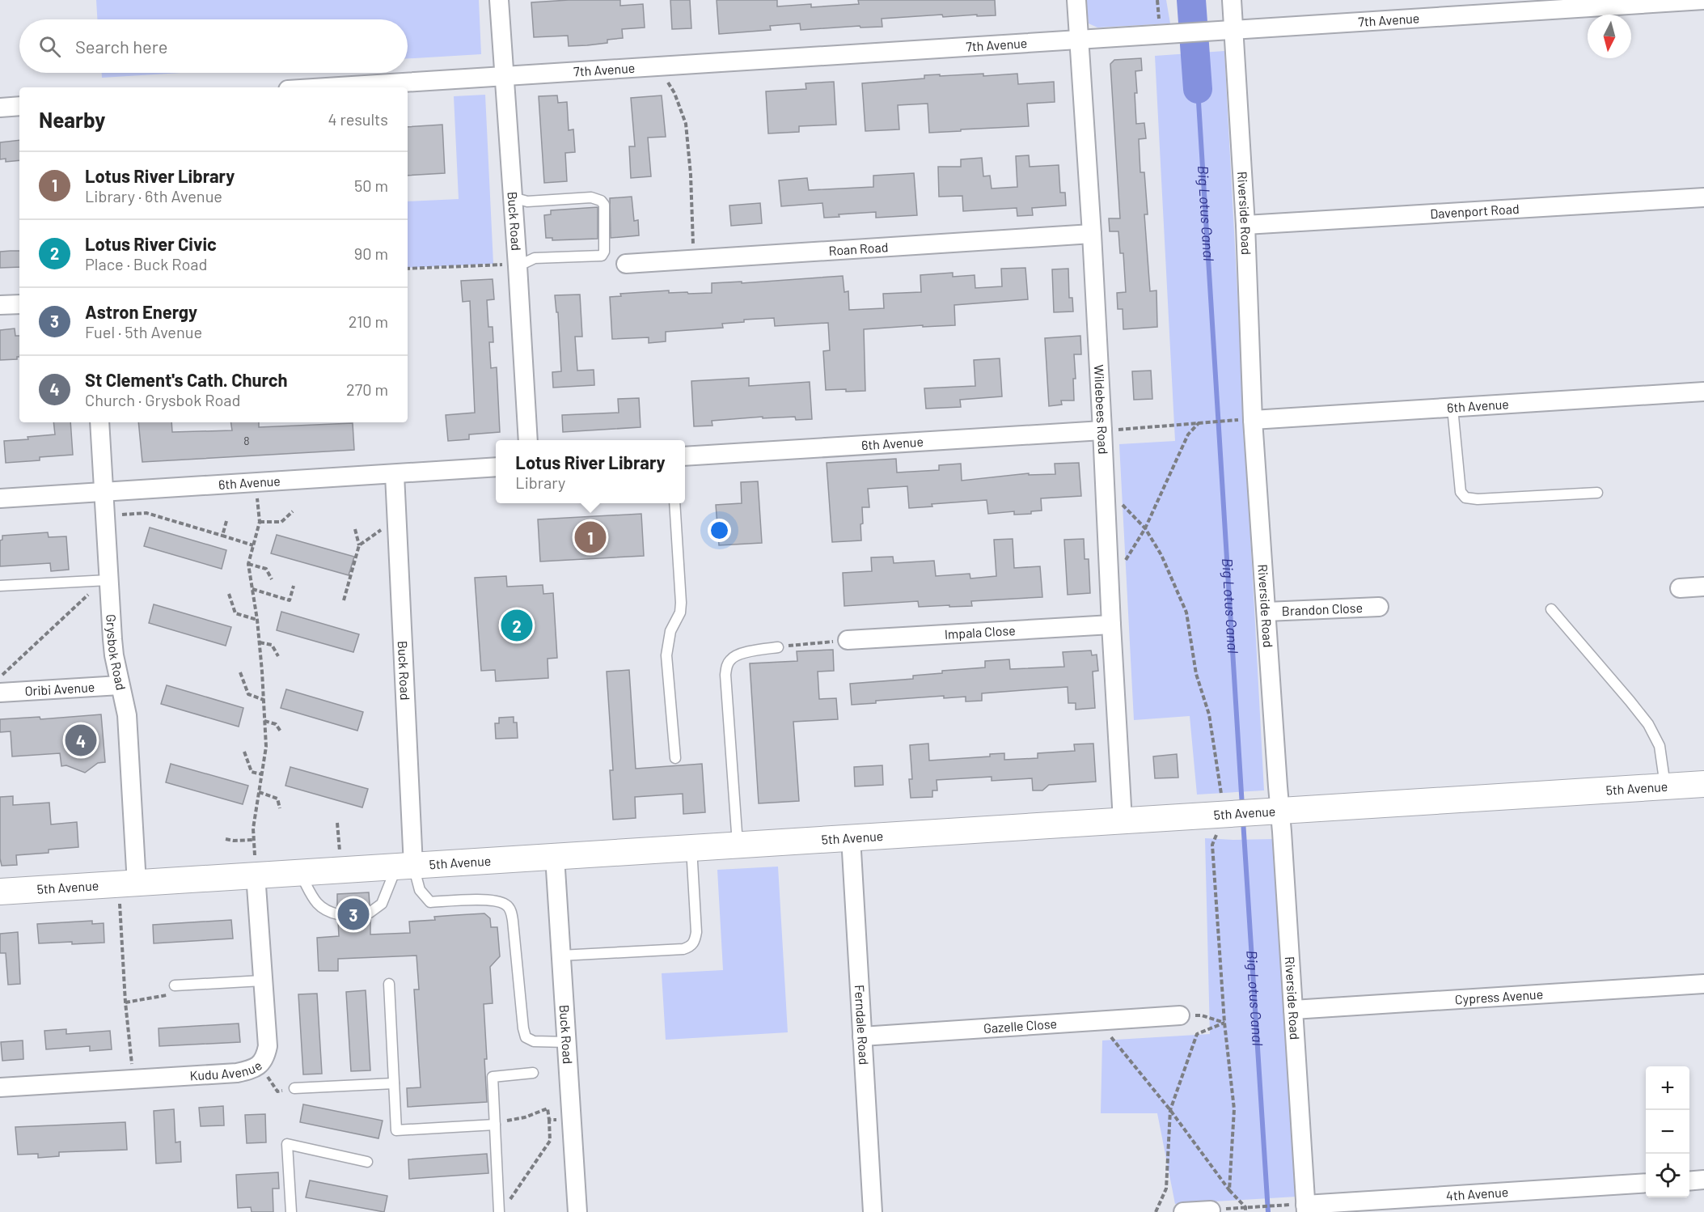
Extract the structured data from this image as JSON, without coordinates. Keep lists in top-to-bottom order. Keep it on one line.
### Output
{"streets":{"main road":["5th Avenue"],"street":["7th Avenue","Davenport Road","Riverside Road","Buck Road","Roan Road","6th Avenue","Wildebees Road","Brandon Close","Impala Close","Grysbok Road","Oribi Avenue","Cypress Avenue","Ferndale Road","Gazelle Close","Kudu Avenue","4th Avenue"]},"crossings":[["7th Avenue","Riverside Road"],["7th Avenue","Buck Road"],["7th Avenue","Wildebees Road"],["Davenport Road","Riverside Road"],["Riverside Road","6th Avenue"],["Riverside Road","Brandon Close"],["Riverside Road","5th Avenue"],["Riverside Road","Cypress Avenue"],["Riverside Road","4th Avenue"],["Buck Road","6th Avenue"],["Buck Road","5th Avenue"],["Roan Road","Wildebees Road"],["6th Avenue","Wildebees Road"],["6th Avenue","Grysbok Road"],["Wildebees Road","Impala Close"],["Wildebees Road","5th Avenue"],["Grysbok Road","Oribi Avenue"],["Grysbok Road","5th Avenue"],["5th Avenue","Ferndale Road"],["5th Avenue","Kudu Avenue"],["Ferndale Road","Gazelle Close"]],"water":["Big Lotus Canal"],"house_numbers":["8"],"north":"bottom","page":{"search":"Search here","heading":["Nearby","4 results"],"list":[{"mark":"1","name":"Lotus River Library","note":"Library · 6th Avenue","value":"50 m"},{"mark":"2","name":"Lotus River Civic","note":"Place · Buck Road","value":"90 m"},{"mark":"3","name":"Astron Energy","note":"Fuel · 5th Avenue","value":"210 m"},{"mark":"4","name":"St Clement's Cath. Church","note":"Church · Grysbok Road","value":"270 m"}],"popup":["Lotus River Library","Library"],"pins":["1","2","4","3"],"map_buttons":["+","−"]}}
